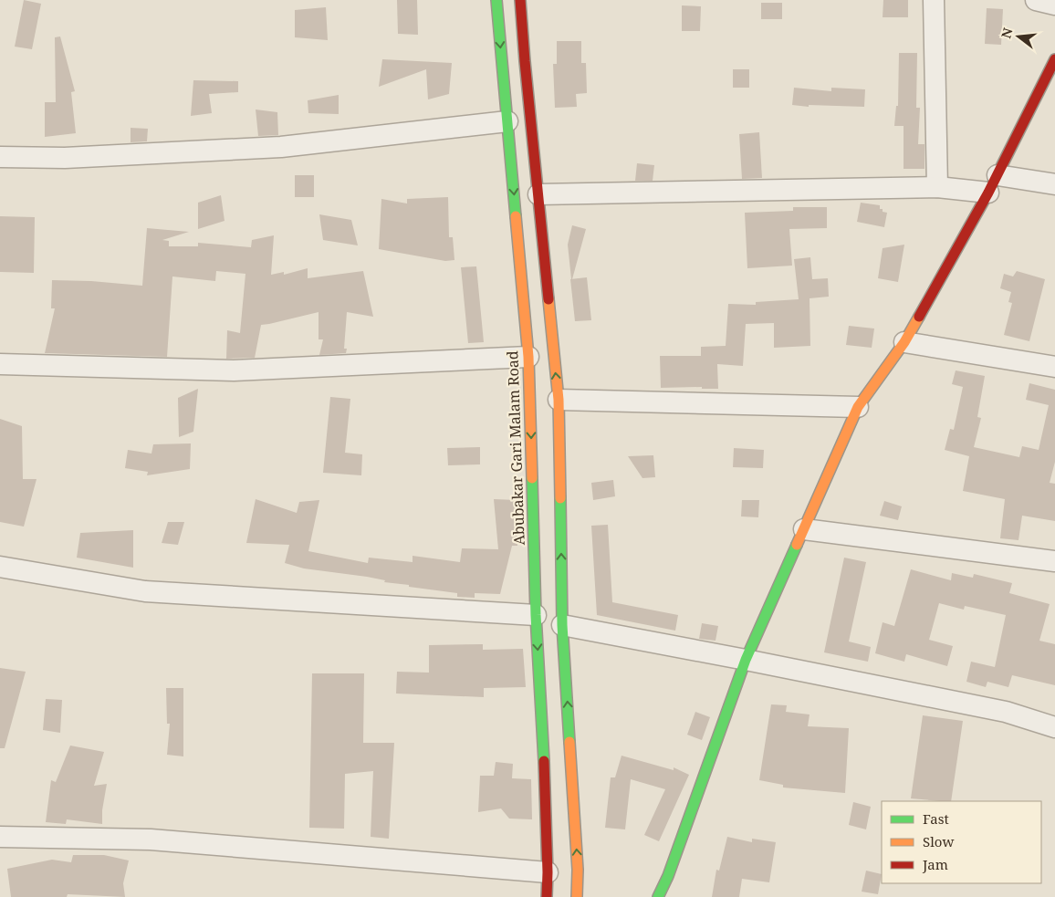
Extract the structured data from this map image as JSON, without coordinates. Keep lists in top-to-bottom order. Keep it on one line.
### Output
{"streets":{"street":["Abubakar Gari Malam Road"]},"legend":["Fast","Slow","Jam"],"north":"left"}
